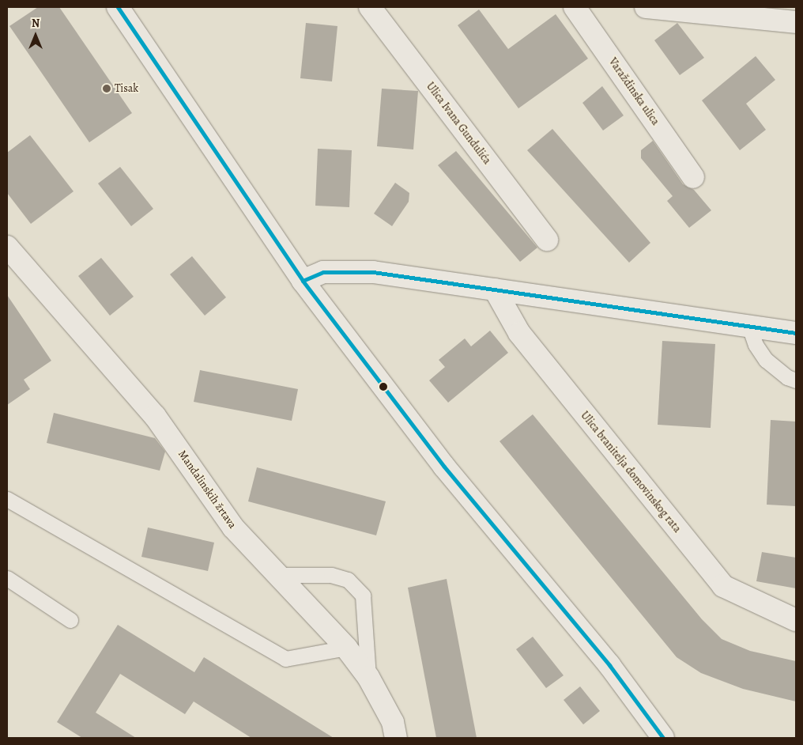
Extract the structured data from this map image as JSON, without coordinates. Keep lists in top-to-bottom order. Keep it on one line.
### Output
{"streets":{"street":["Varaždinska ulica","Ulica Ivana Gundulića","Ulica branitelja domovinskog rata","Mandalinskih žrtava"]},"places":["Tisak"],"north":"top"}
